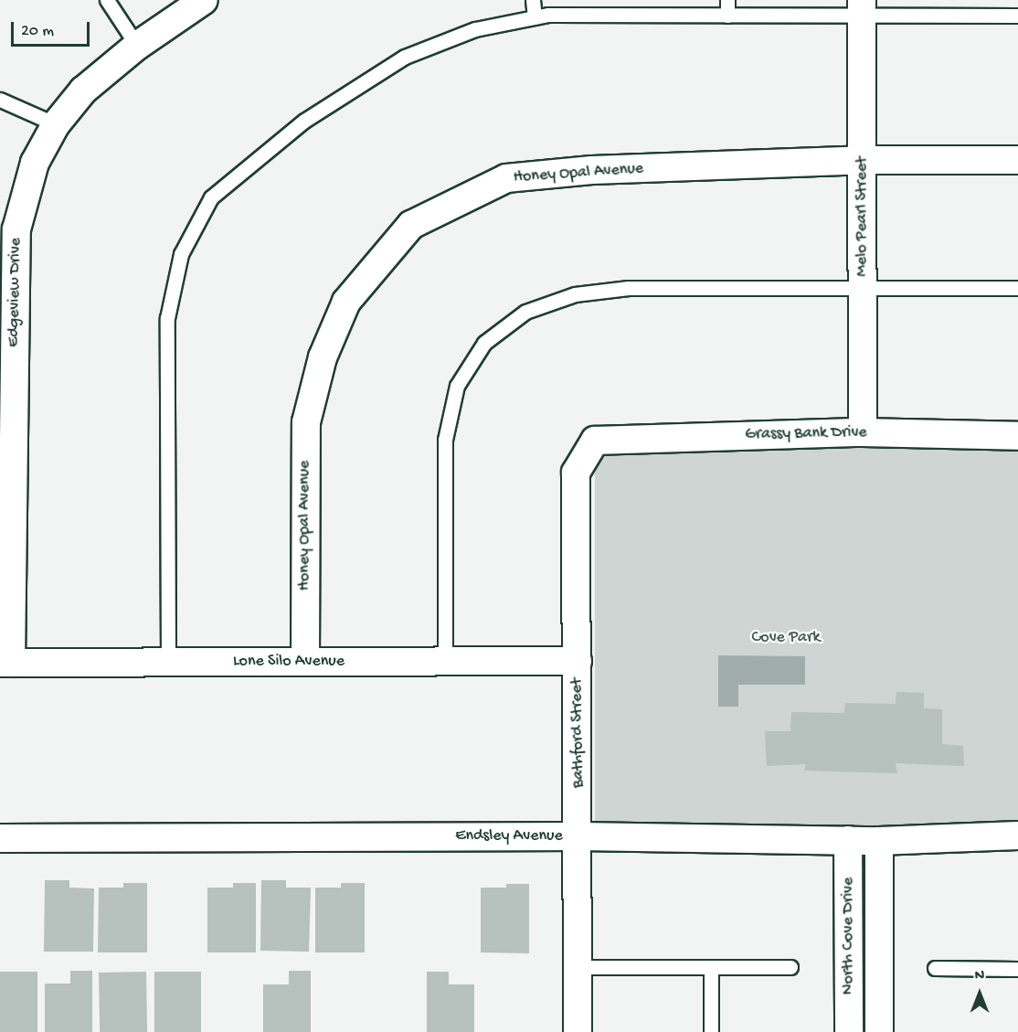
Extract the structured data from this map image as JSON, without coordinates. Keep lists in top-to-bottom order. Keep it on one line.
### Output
{"streets":{"street":["Honey Opal Avenue","Melo Pearl Street","Edgeview Drive","Grassy Bank Drive","Lone Silo Avenue","Bathford Street","Endsley Avenue","North Cove Drive"]},"crossings":[["Honey Opal Avenue","Melo Pearl Street"],["Honey Opal Avenue","Lone Silo Avenue"],["Melo Pearl Street","Grassy Bank Drive"],["Edgeview Drive","Lone Silo Avenue"],["Grassy Bank Drive","Bathford Street"],["Lone Silo Avenue","Bathford Street"],["Bathford Street","Endsley Avenue"],["Endsley Avenue","North Cove Drive"]],"parks":["Cove Park"],"scale_bar":"20 m","north":"top"}
